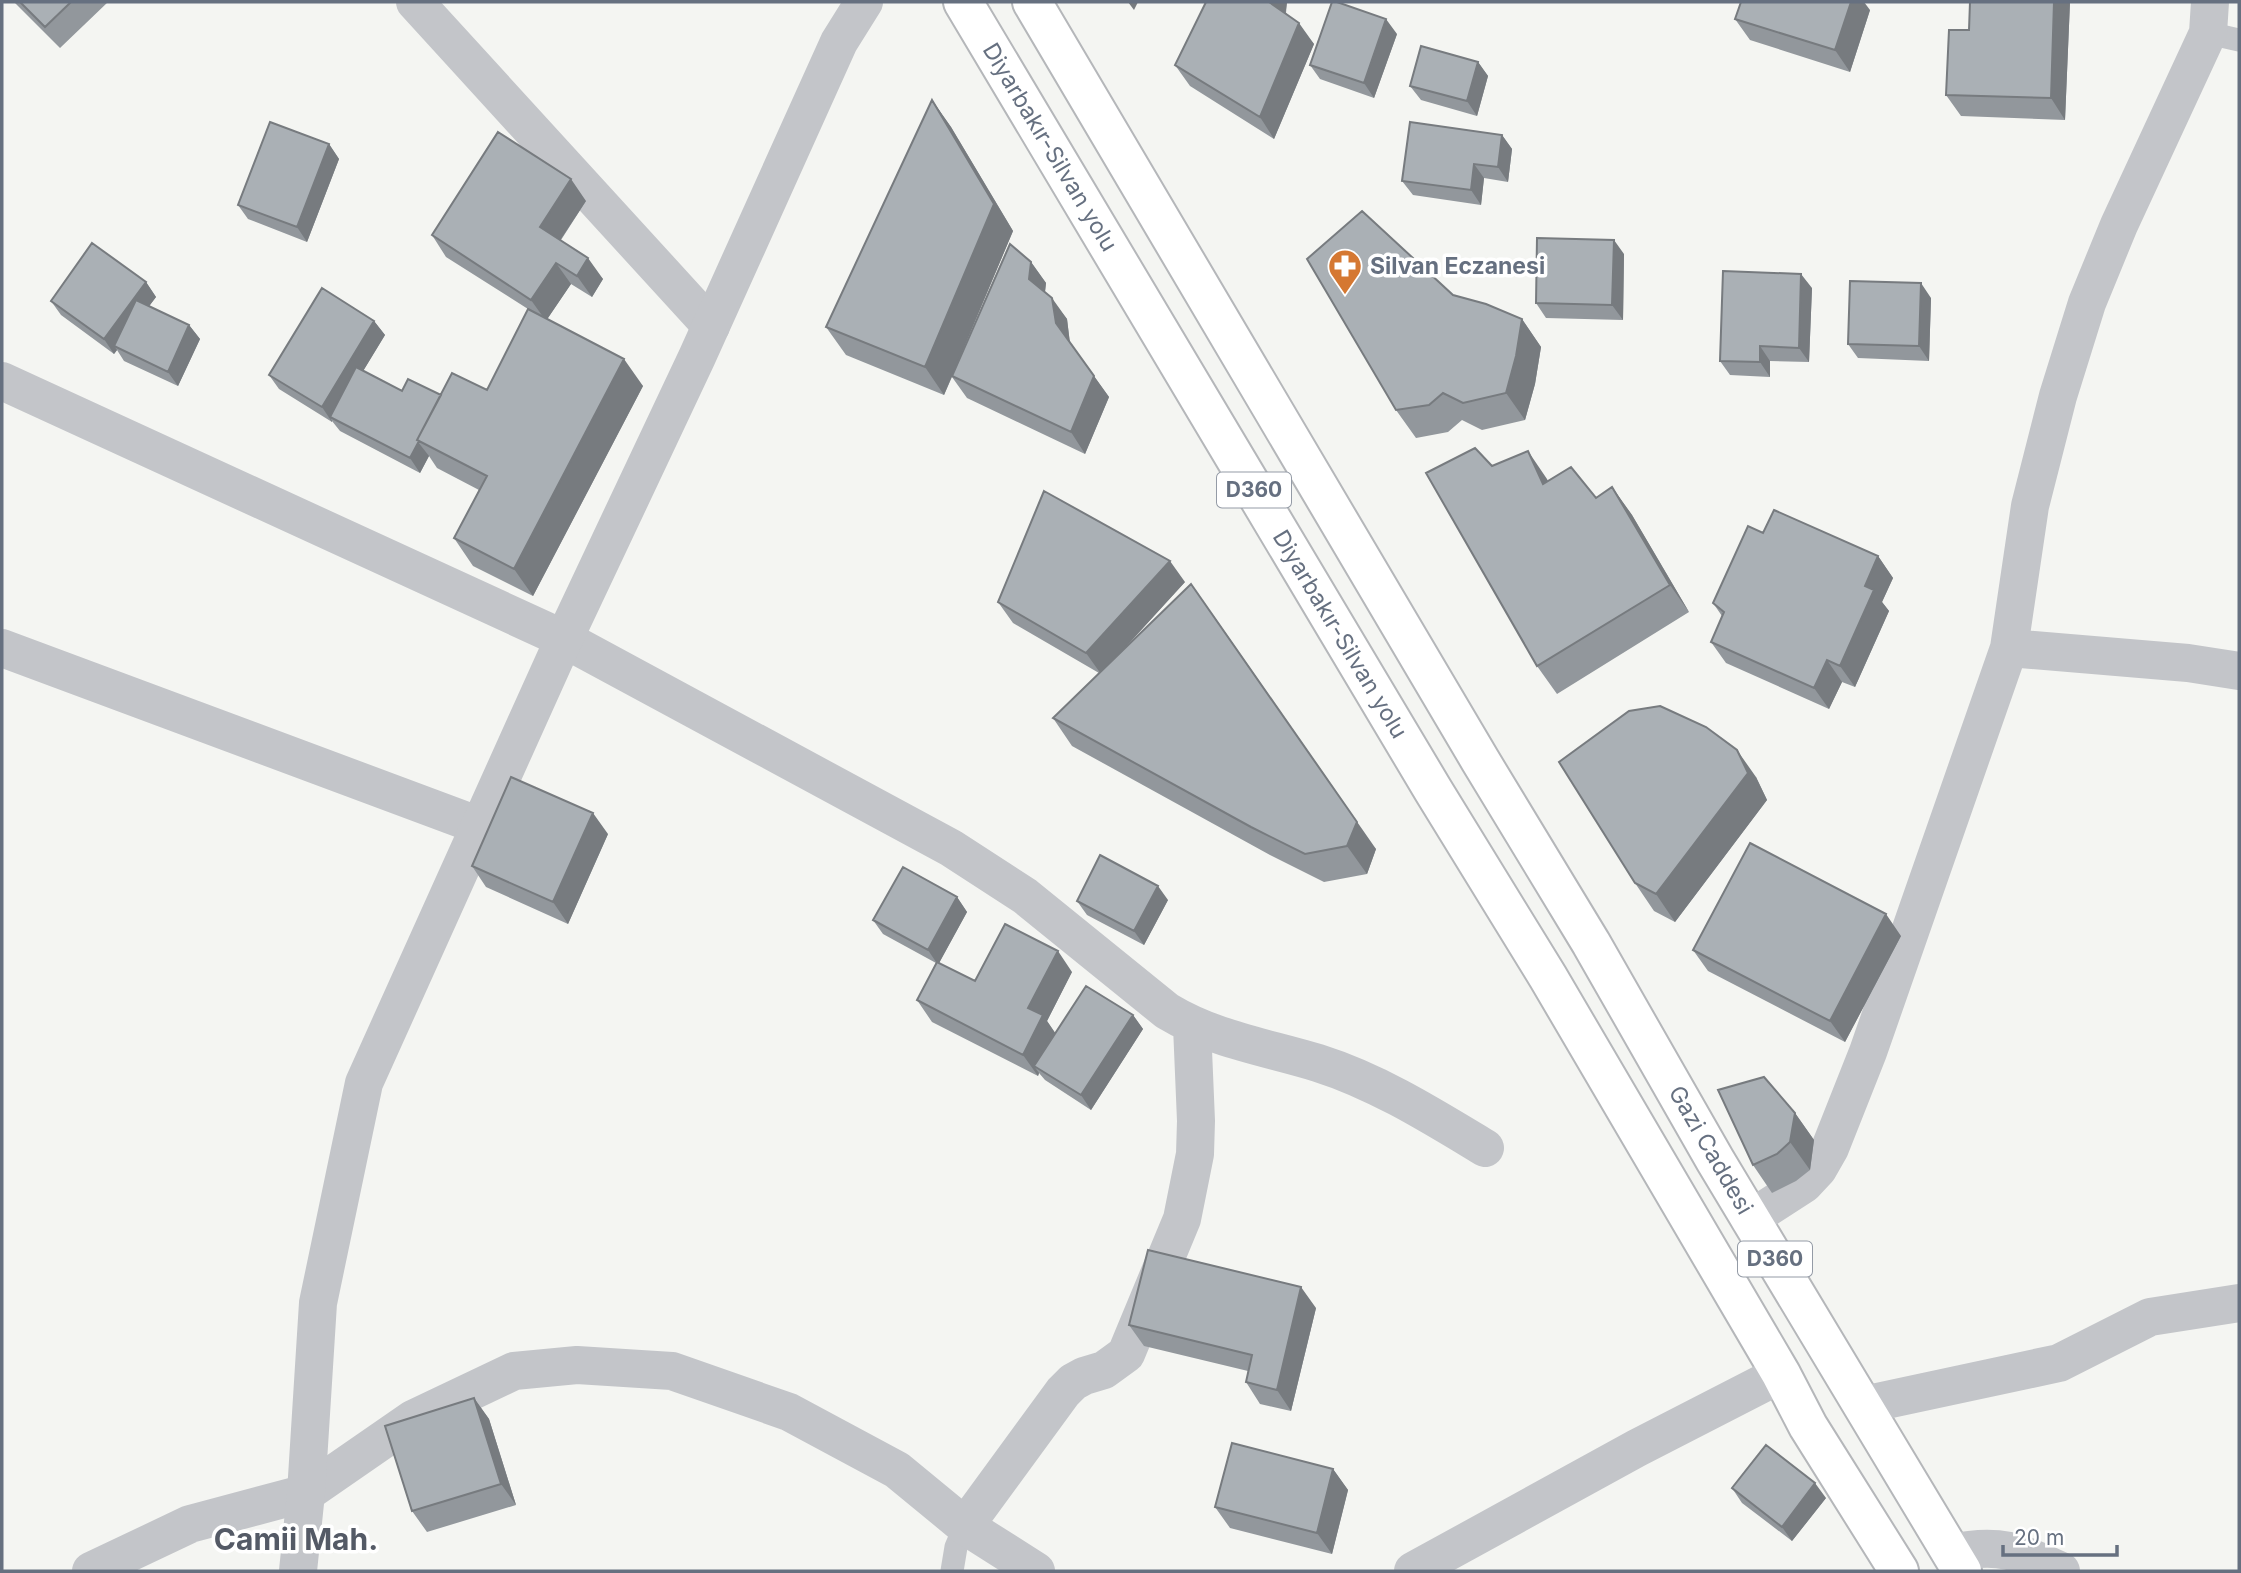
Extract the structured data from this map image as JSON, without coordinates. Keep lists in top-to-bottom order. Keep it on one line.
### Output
{"streets":{"highway":["Diyarbakır-Silvan yolu","D360","Gazi Caddesi"]},"crossings":[["Diyarbakır-Silvan yolu","D360"]],"districts":["Camii Mah."],"places":{"pharmacy":["Silvan Eczanesi"]},"scale_bar":"20 m"}
